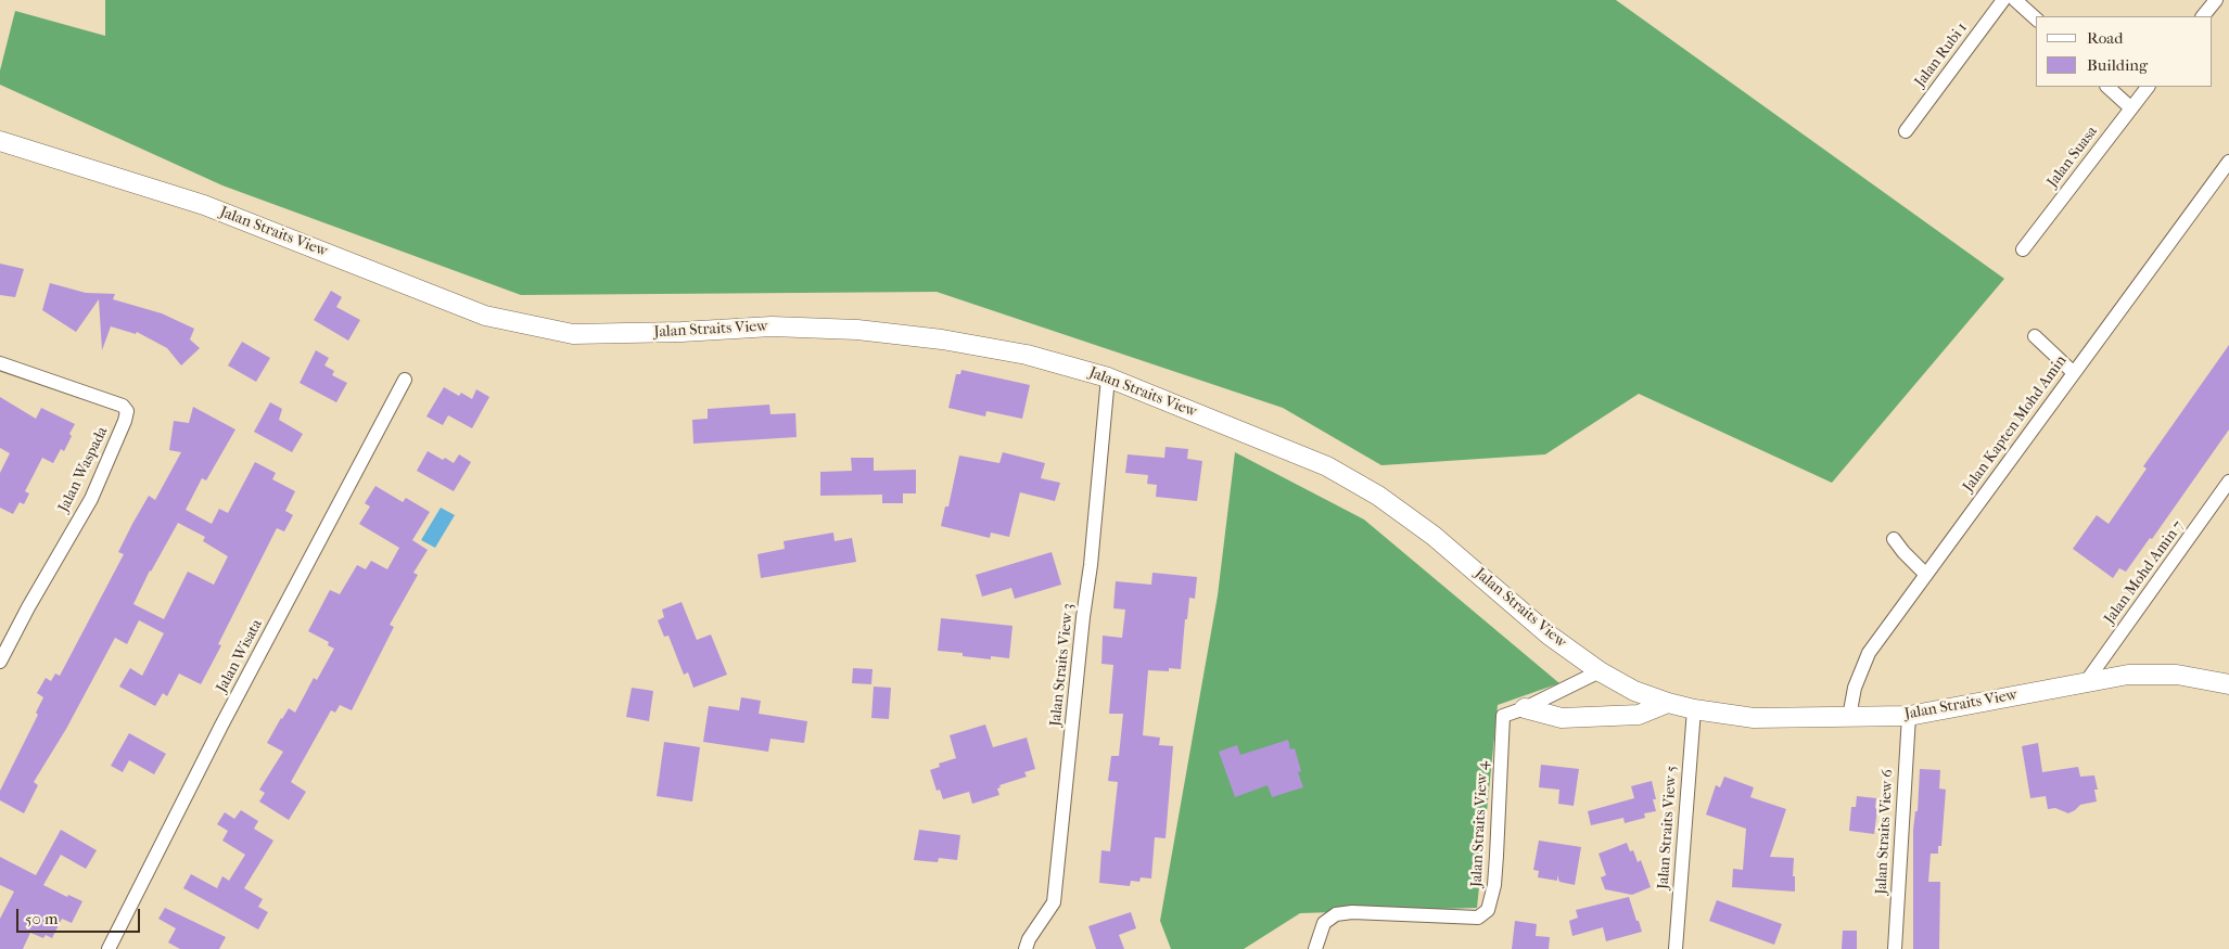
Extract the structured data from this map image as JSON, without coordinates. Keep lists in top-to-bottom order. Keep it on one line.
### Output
{"streets":{"street":["Jalan Rubi 1","Jalan Suasa","Jalan Straits View","Jalan Kapten Mohd Amin","Jalan Waspada","Jalan Mohd Amin 7","Jalan Wisata","Jalan Straits View 3","Jalan Straits View 4","Jalan Straits View 5","Jalan Straits View 6"]},"crossings":[["Jalan Straits View","Jalan Kapten Mohd Amin"],["Jalan Straits View","Jalan Mohd Amin 7"],["Jalan Straits View","Jalan Straits View 3"],["Jalan Straits View","Jalan Straits View 4"],["Jalan Straits View","Jalan Straits View 5"],["Jalan Straits View","Jalan Straits View 6"]],"legend":["Road","Building"],"scale_bar":"50 m"}
